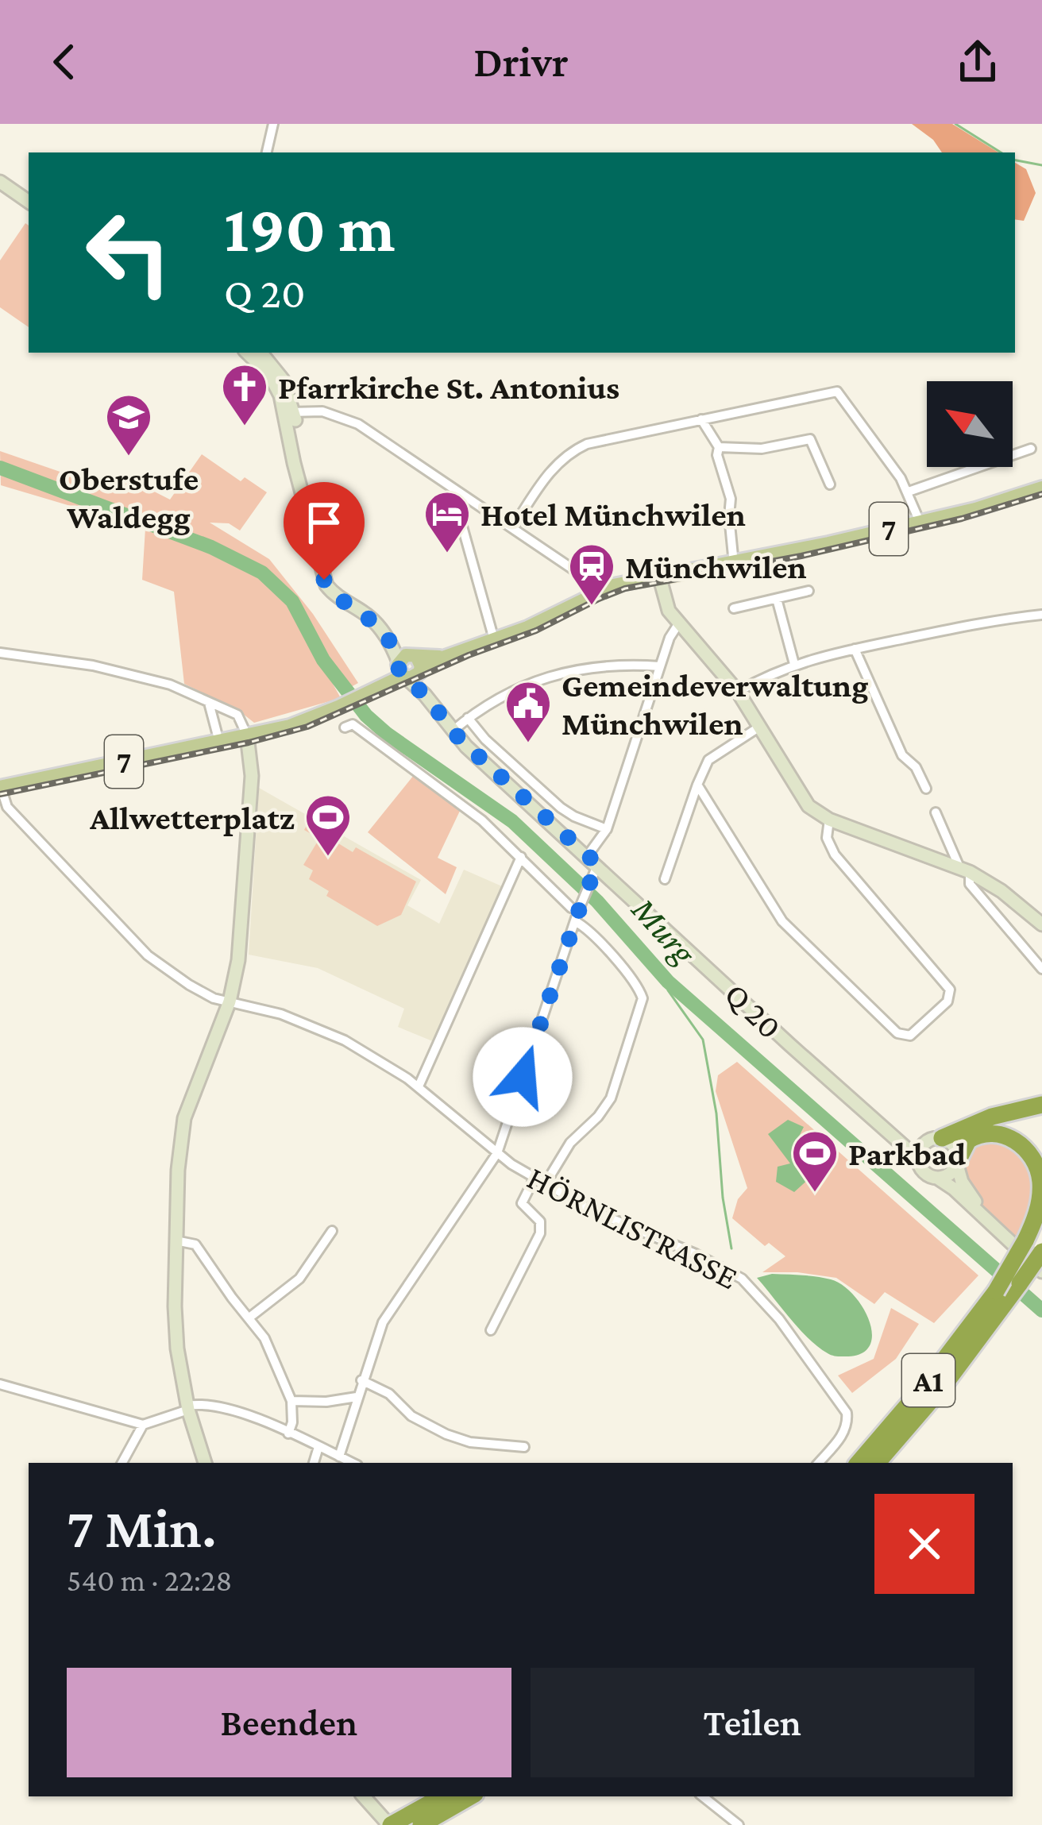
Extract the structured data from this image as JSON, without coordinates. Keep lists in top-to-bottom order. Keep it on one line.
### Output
{"streets":{"highway":["A1"],"main road":["7","Q 20"],"street":["HÖRNLISTRASSE"]},"crossings":[["7","Q 20"],["7","HÖRNLISTRASSE"],["Q 20","A1"]],"water":["Murg"],"places":{"church":["Pfarrkirche St. Antonius"],"school or university":["Oberstufe Waldegg"],"hotel":["Hotel Münchwilen"],"station":["Münchwilen"],"public building":["Gemeindeverwaltung Münchwilen"],"sports":["Allwetterplatz","Parkbad"]},"north":"top left","page":{"header":"Drivr","turn":["190 m","Q 20"],"heading":["7 Min.","540 m · 22:28"],"buttons":["Beenden","Teilen"]}}
